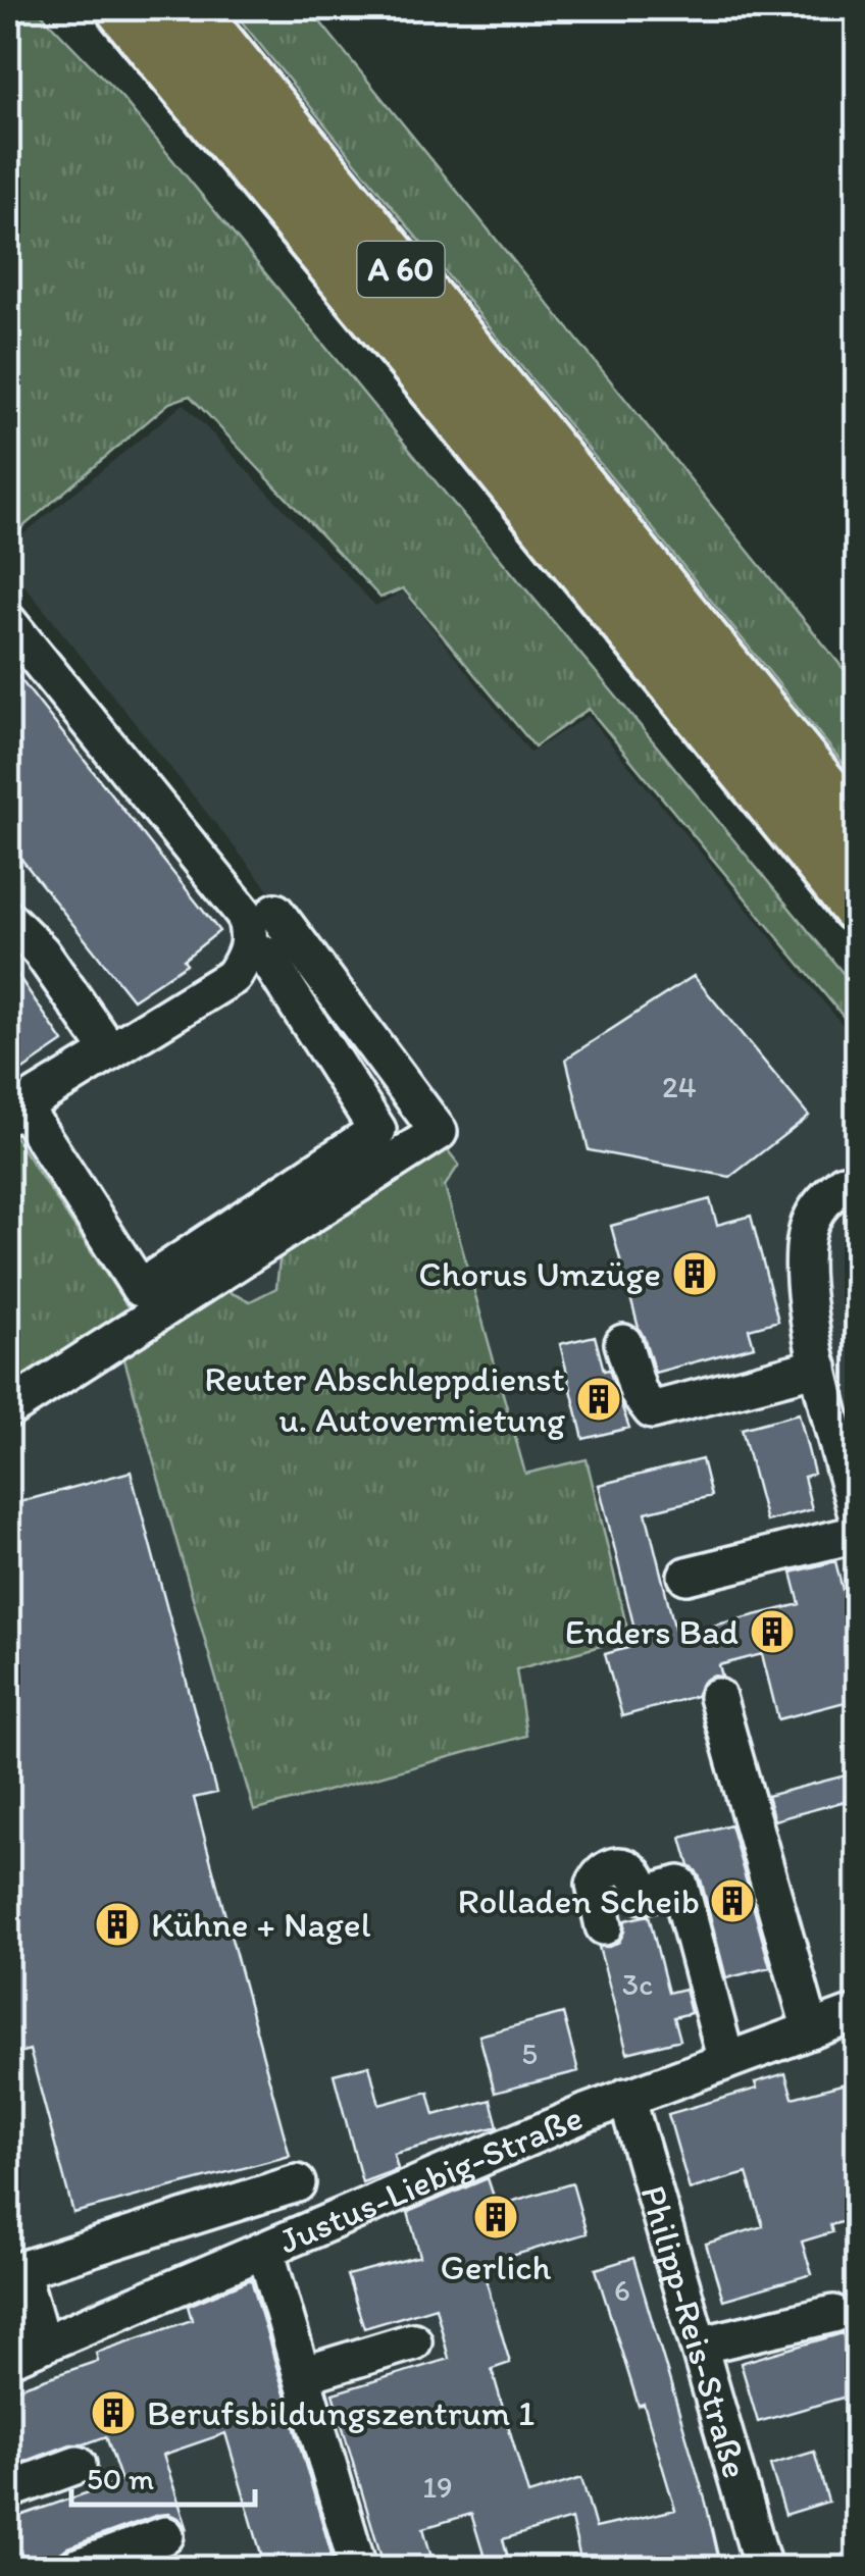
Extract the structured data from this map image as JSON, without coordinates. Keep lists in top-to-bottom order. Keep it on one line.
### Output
{"streets":{"highway":["A 60"],"street":["Justus-Liebig-Straße","Philipp-Reis-Straße"]},"crossings":[["Justus-Liebig-Straße","Philipp-Reis-Straße"]],"places":{"building":["Chorus Umzüge","Reuter Abschleppdienst u. Autovermietung","Enders Bad","Rolladen Scheib","Kühne + Nagel","Gerlich","Berufsbildungszentrum 1"]},"house_numbers":["24","3c","5","6","19"],"scale_bar":"50 m"}
